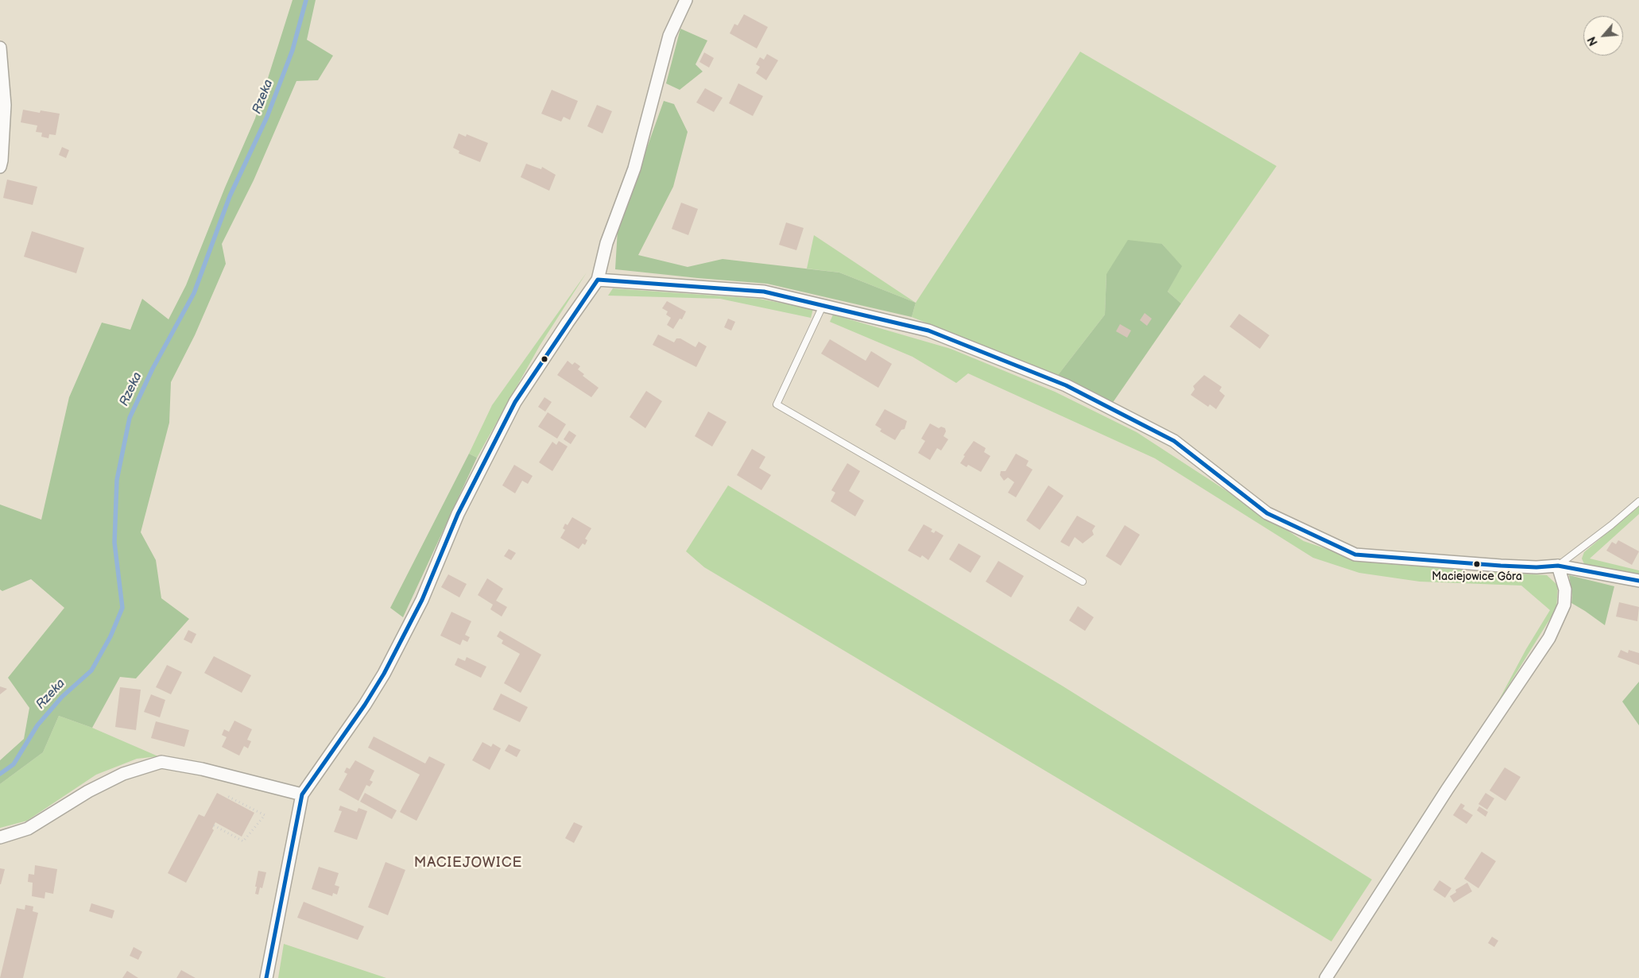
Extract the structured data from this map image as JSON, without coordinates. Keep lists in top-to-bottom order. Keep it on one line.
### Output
{"districts":["MACIEJOWICE"],"water":["Rzeka"],"places":["Maciejowice Góra"],"north":"bottom left"}
